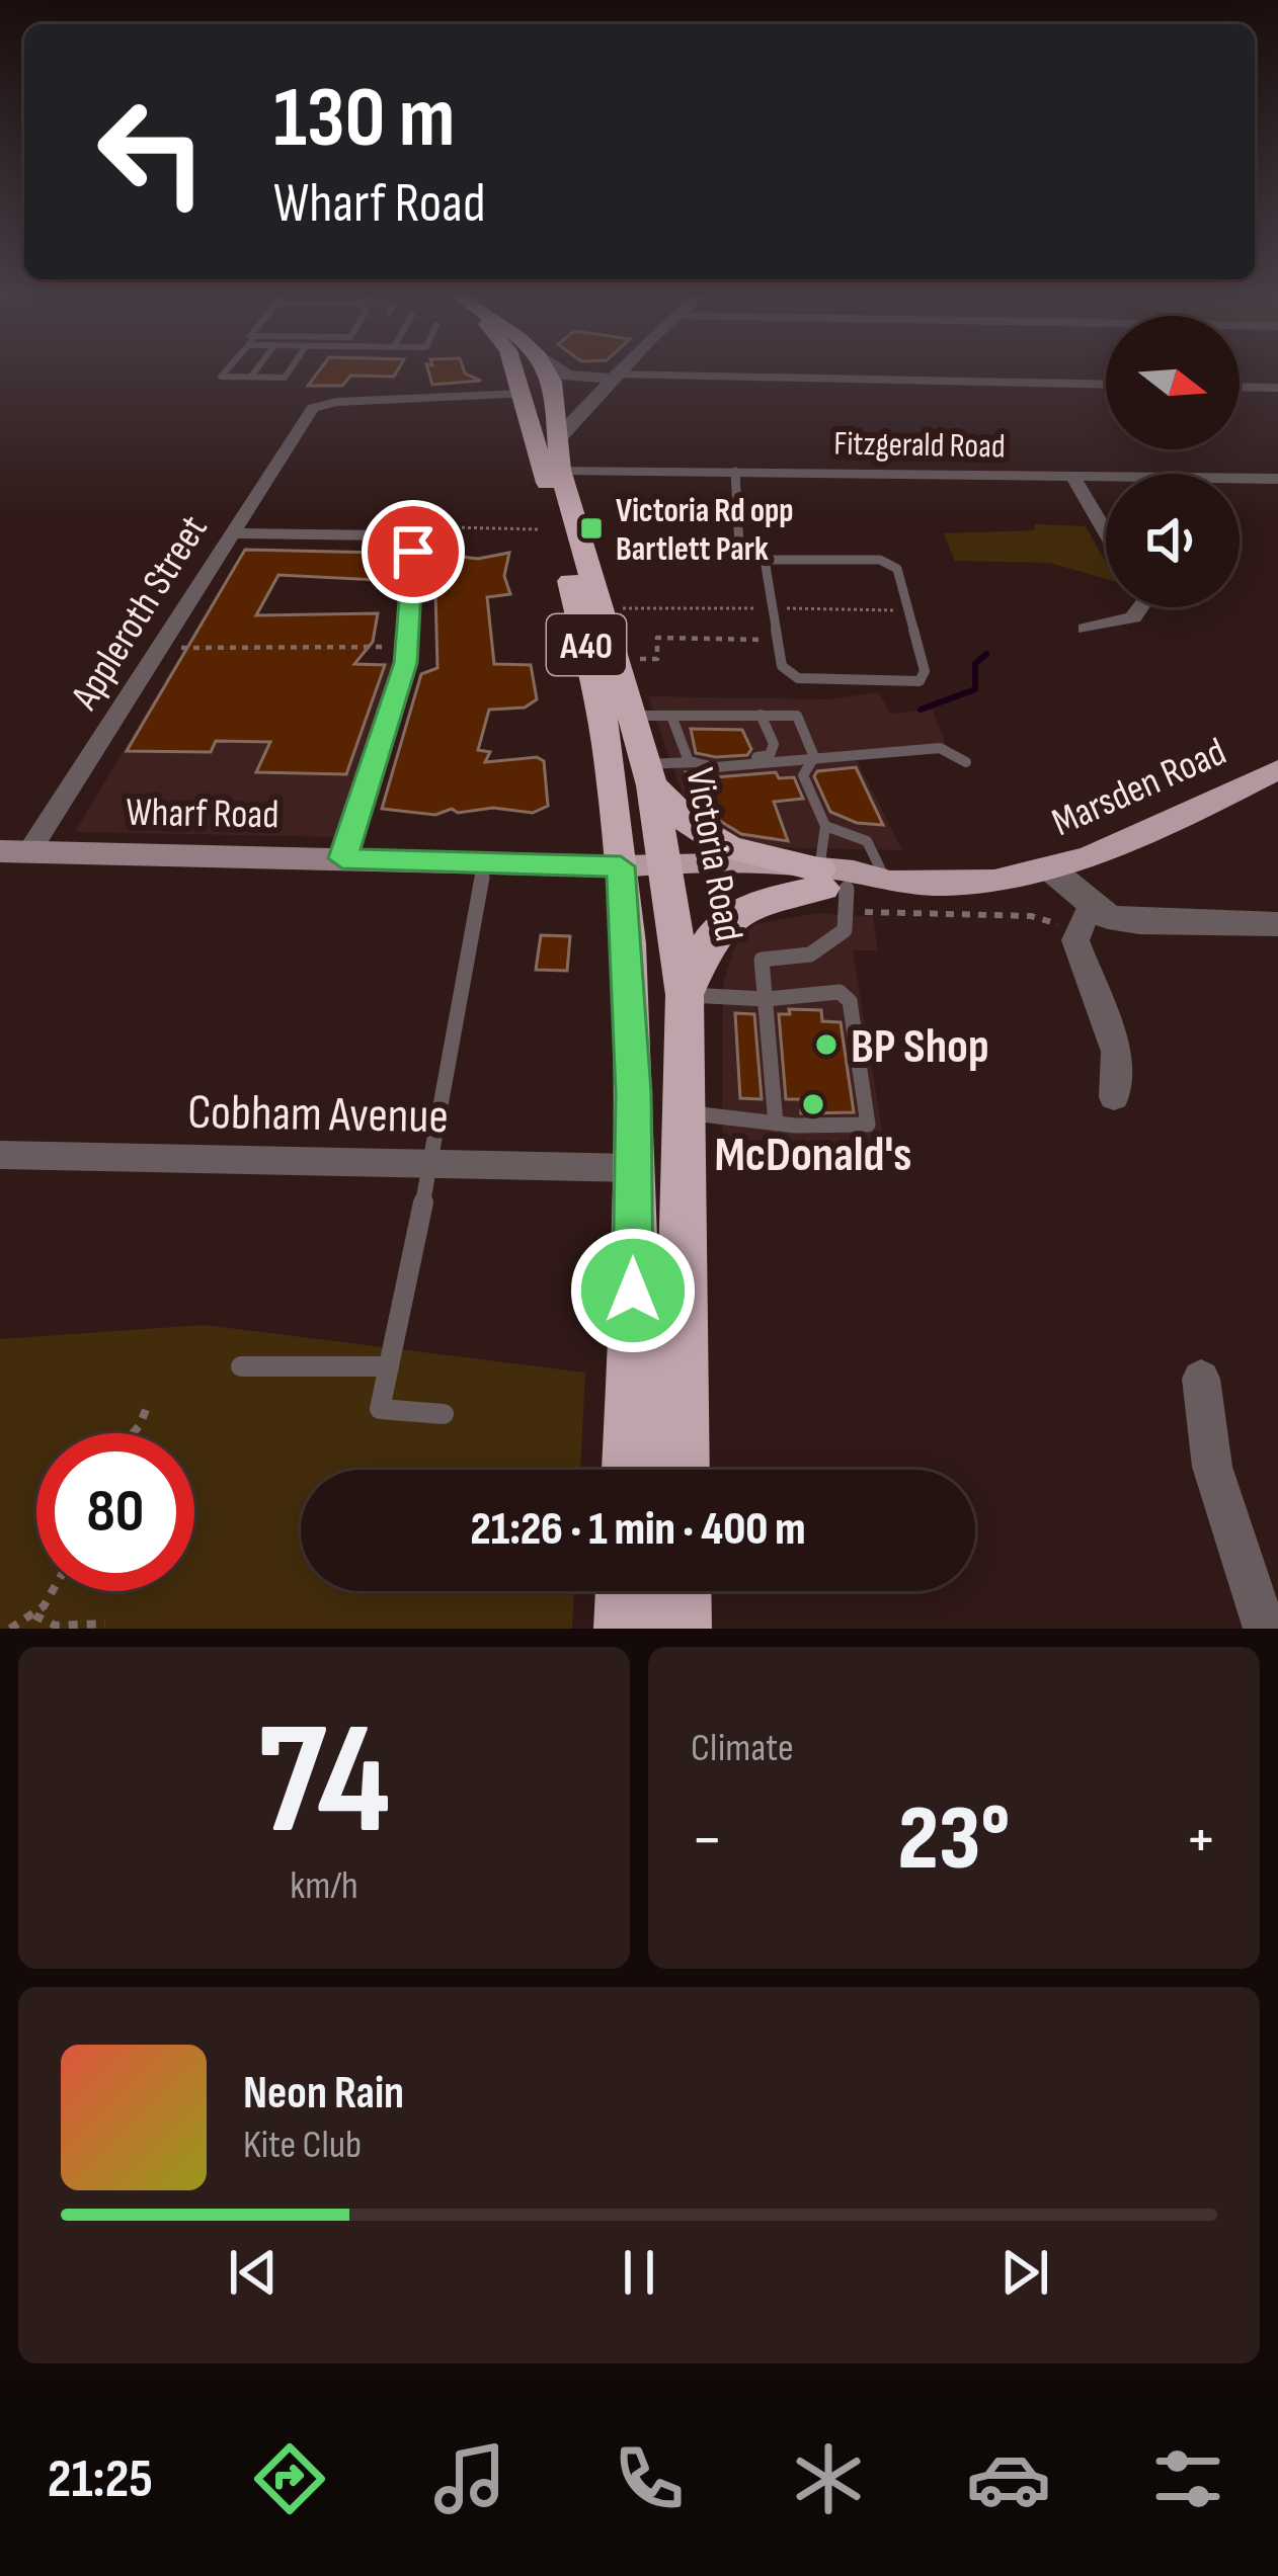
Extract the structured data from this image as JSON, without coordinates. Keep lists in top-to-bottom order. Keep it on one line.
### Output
{"streets":{"highway":["A40","Victoria Road"],"main road":["Marsden Road","Wharf Road"],"street":["Fitzgerald Road","Appleroth Street","Cobham Avenue"]},"crossings":[["Fitzgerald Road","Victoria Road"],["Appleroth Street","Wharf Road"],["Appleroth Street","Victoria Road"],["Marsden Road","Wharf Road"],["Marsden Road","Victoria Road"],["Wharf Road","Victoria Road"],["Victoria Road","Cobham Avenue"]],"places":{"transit":["Victoria Rd opp Bartlett Park"],"other":["BP Shop","McDonald's"]},"north":"right","page":{"turn":["130 m","Wharf Road"],"limit":"80","trip":"21:26 · 1 min · 400 m","tile":[["74","km/h"],"Climate"],"heat":["−","23°","+"],"song":["Neon Rain","Kite Club"],"tabs":"21:25"}}
